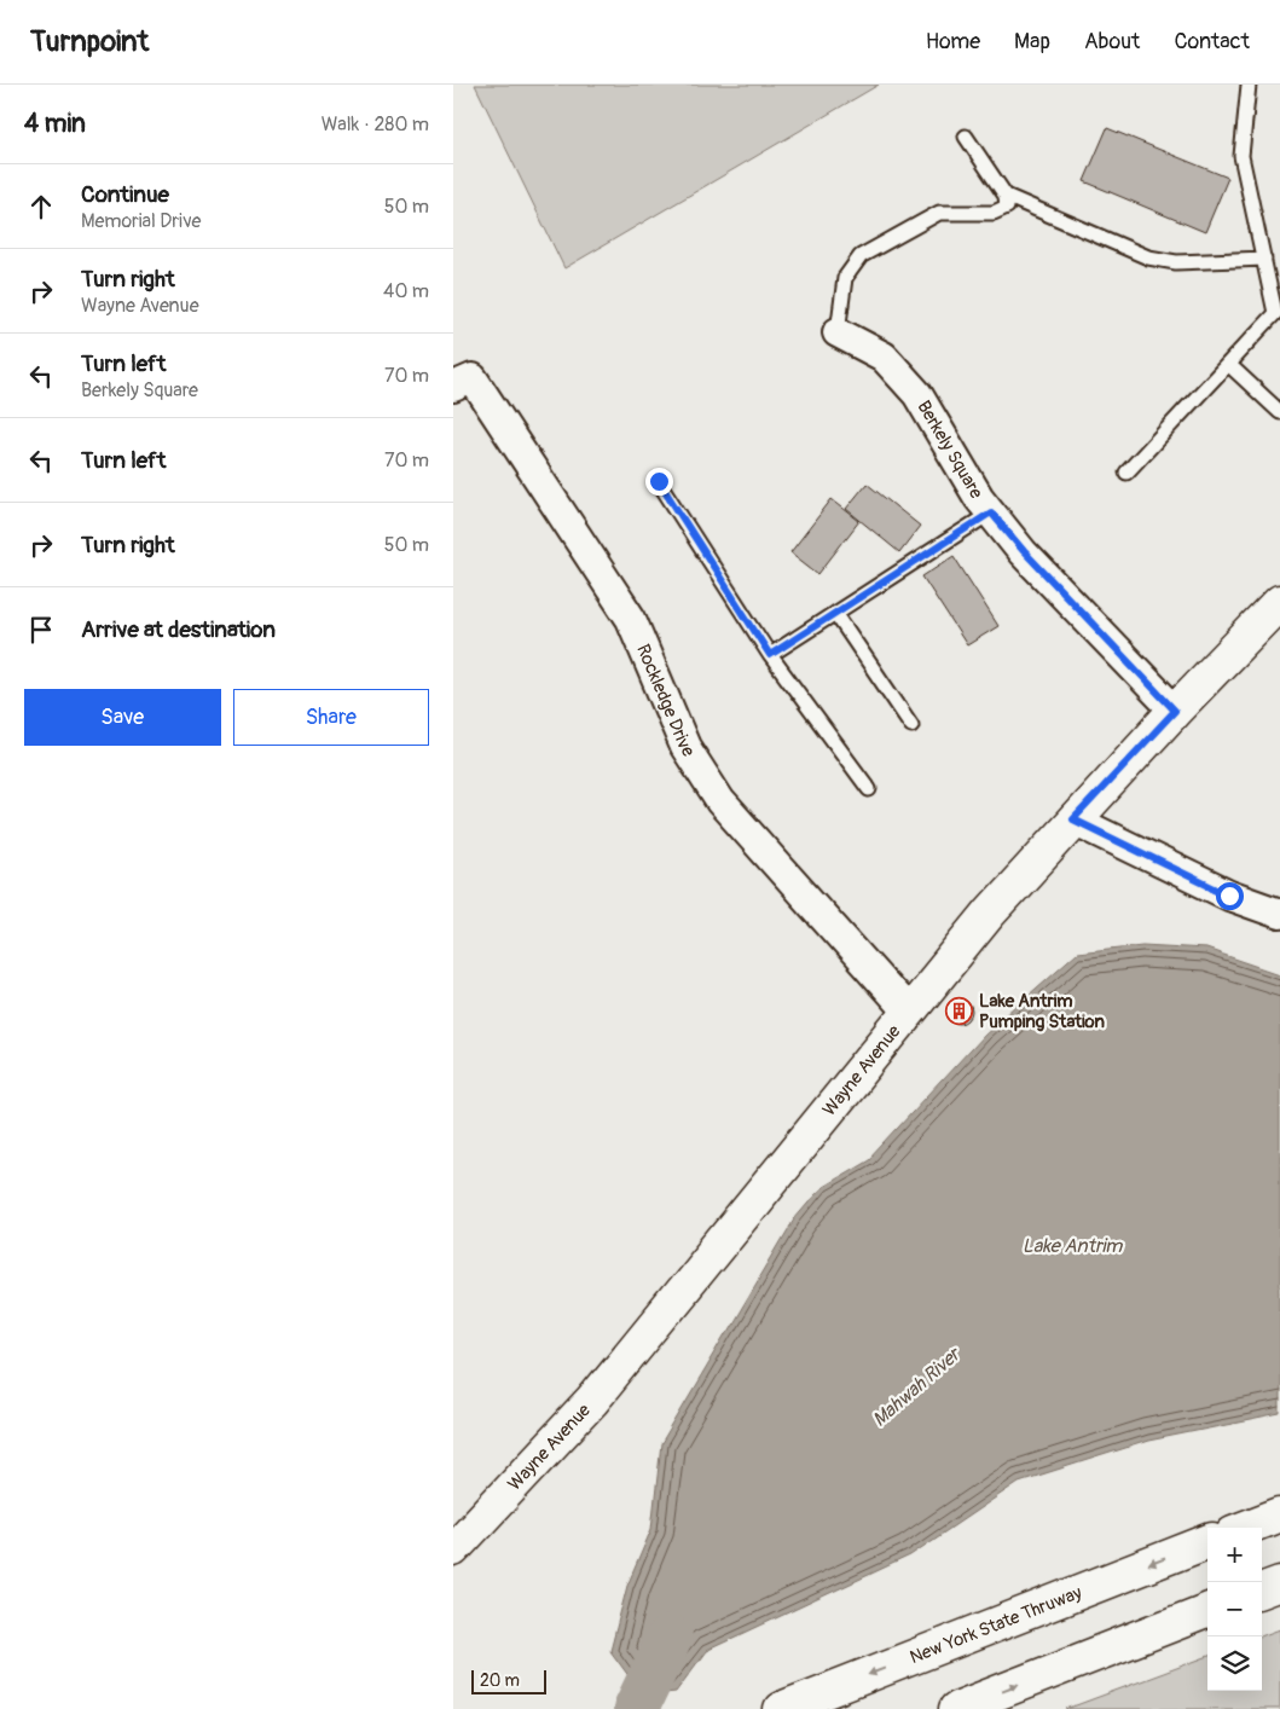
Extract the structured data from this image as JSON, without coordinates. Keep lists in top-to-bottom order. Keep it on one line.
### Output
{"streets":{"main road":["Wayne Avenue","New York State Thruway"],"street":["Berkely Square","Rockledge Drive"]},"crossings":[["Berkely Square","Wayne Avenue"],["Rockledge Drive","Wayne Avenue"]],"water":["Lake Antrim","Mahwah River"],"places":{"building":["Lake Antrim Pumping Station"]},"scale_bar":"20 m","page":{"header":"Turnpoint","nav":["Home","Map","About","Contact"],"heading":["4 min","Walk · 280 m"],"list":[["Continue","Memorial Drive","50 m"],["Turn right","Wayne Avenue","40 m"],["Turn left","Berkely Square","70 m"],["Turn left","70 m"],["Turn right","50 m"],"Arrive at destination"],"buttons":["Save","Share"],"map_buttons":["+","−"],"scale":"20 m"}}
